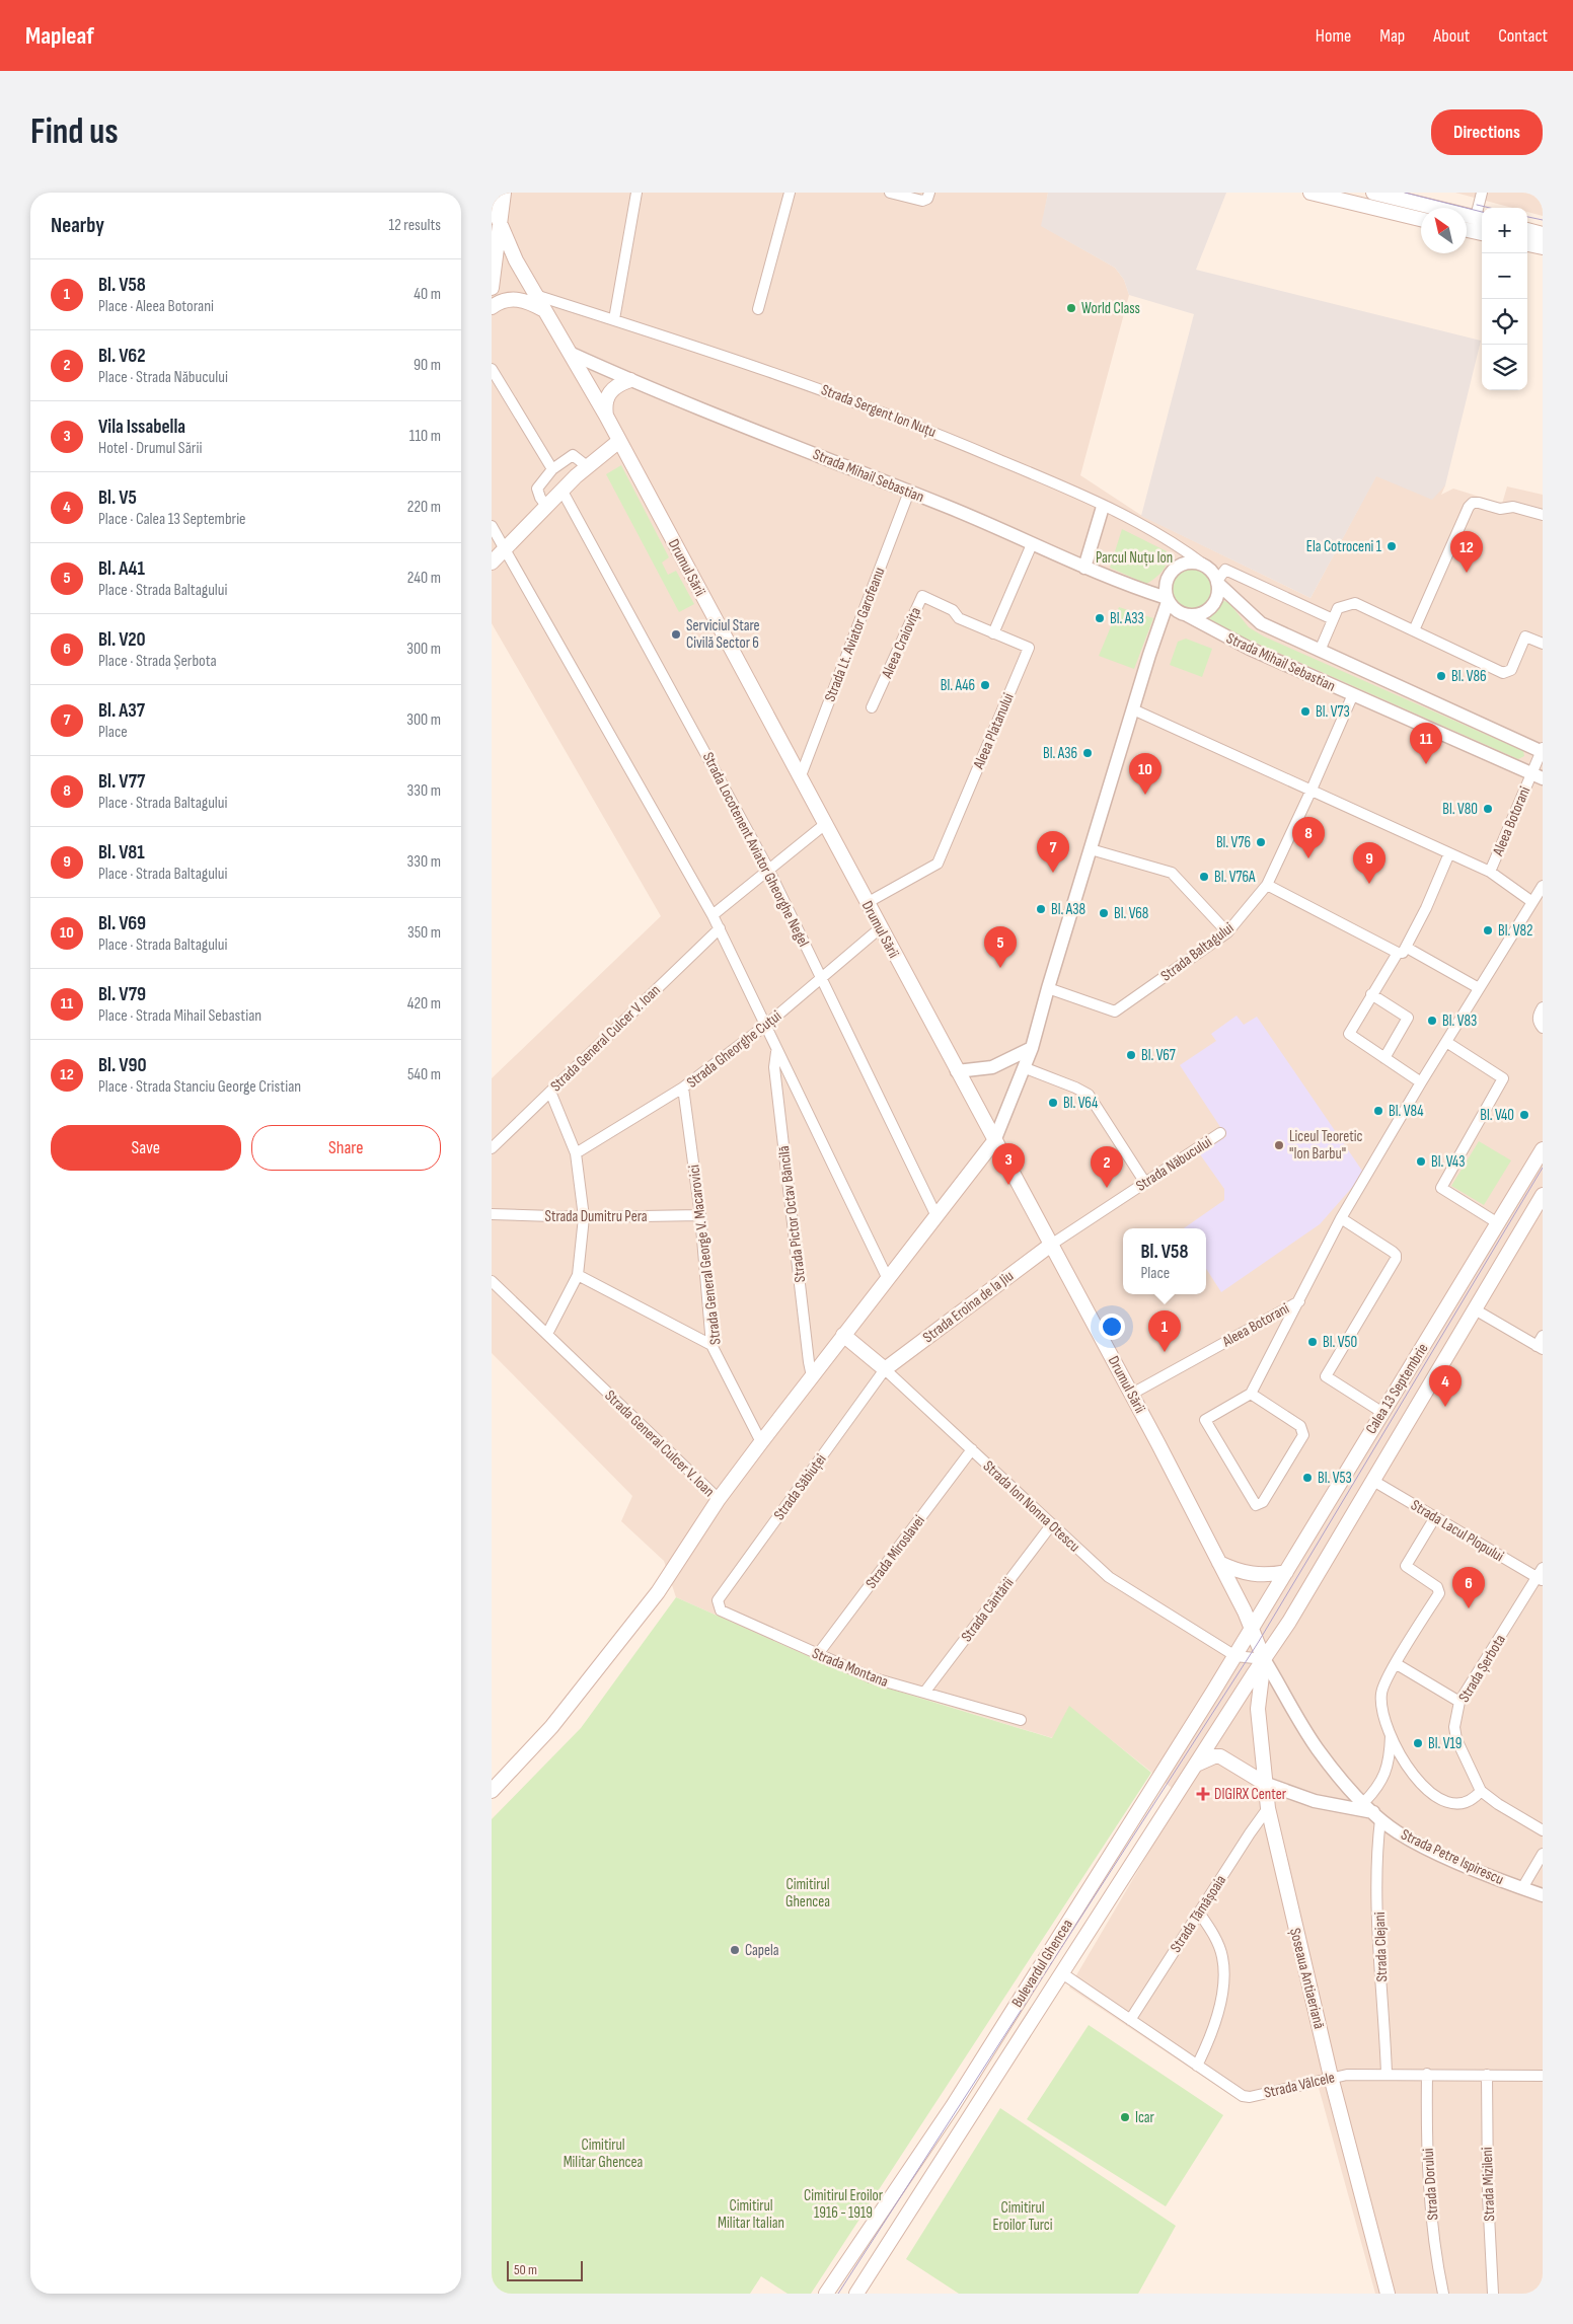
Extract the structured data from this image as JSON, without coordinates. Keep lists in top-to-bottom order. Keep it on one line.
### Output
{"streets":{"main road":["Drumul Sării","Strada Eroina de la Jiu","Calea 13 Septembrie","Strada Ion Nonna Otescu","Bulevardul Ghencea","Șoseaua Antiaeriană"],"street":["Strada Sergent Ion Nuțu","Strada Mihail Sebastian","Strada Lt. Aviator Garofeanu","Aleea Craiovița","Aleea Platanului","Aleea Botorani","Strada Locotenent Aviator Gheorghe Negel","Strada Baltagului","Strada General Culcer V. Ioan","Strada Gheorghe Cuțui","Strada Năbucului","Strada Pictor Octav Băncilă","Strada Dumitru Pera","Strada General George V. Macarovici","Strada Săbiuței","Strada Lacul Plopului","Strada Miroslavei","Strada Cântării","Strada Montana","Strada Șerbota","Strada Petre Ispirescu","Strada Tămășoaia","Strada Clejani","Strada Vâlcele","Strada Dorului","Strada Mizileni"]},"crossings":[["Strada Sergent Ion Nuțu","Strada Mihail Sebastian"],["Strada Sergent Ion Nuțu","Drumul Sării"],["Strada Mihail Sebastian","Drumul Sării"],["Strada Mihail Sebastian","Strada Lt. Aviator Garofeanu"],["Strada Mihail Sebastian","Aleea Botorani"],["Strada Mihail Sebastian","Strada Baltagului"],["Drumul Sării","Strada Lt. Aviator Garofeanu"],["Drumul Sării","Aleea Platanului"],["Drumul Sării","Aleea Botorani"],["Drumul Sării","Strada Gheorghe Cuțui"],["Drumul Sării","Strada Năbucului"],["Drumul Sării","Strada Eroina de la Jiu"],["Drumul Sării","Calea 13 Septembrie"],["Drumul Sării","Strada Petre Ispirescu"],["Drumul Sării","Bulevardul Ghencea"],["Drumul Sării","Șoseaua Antiaeriană"],["Aleea Craiovița","Aleea Platanului"],["Strada Locotenent Aviator Gheorghe Negel","Strada Gheorghe Cuțui"],["Strada Gheorghe Cuțui","Strada General George V. Macarovici"],["Strada Năbucului","Strada Eroina de la Jiu"],["Strada Dumitru Pera","Strada General George V. Macarovici"],["Strada Eroina de la Jiu","Strada Săbiuței"],["Strada Eroina de la Jiu","Strada Ion Nonna Otescu"],["Calea 13 Septembrie","Strada Lacul Plopului"],["Calea 13 Septembrie","Strada Petre Ispirescu"],["Calea 13 Septembrie","Bulevardul Ghencea"],["Calea 13 Septembrie","Șoseaua Antiaeriană"],["Strada Săbiuței","Strada Ion Nonna Otescu"],["Strada Săbiuței","Strada Montana"],["Strada Ion Nonna Otescu","Strada Miroslavei"],["Strada Ion Nonna Otescu","Strada Cântării"],["Strada Ion Nonna Otescu","Bulevardul Ghencea"],["Strada Lacul Plopului","Strada Șerbota"],["Strada Miroslavei","Strada Montana"],["Strada Cântării","Strada Montana"],["Strada Petre Ispirescu","Strada Clejani"],["Strada Petre Ispirescu","Bulevardul Ghencea"],["Strada Petre Ispirescu","Șoseaua Antiaeriană"],["Strada Tămășoaia","Șoseaua Antiaeriană"],["Strada Tămășoaia","Strada Vâlcele"],["Strada Clejani","Strada Vâlcele"],["Bulevardul Ghencea","Șoseaua Antiaeriană"],["Bulevardul Ghencea","Strada Vâlcele"],["Șoseaua Antiaeriană","Strada Vâlcele"],["Strada Vâlcele","Strada Dorului"],["Strada Vâlcele","Strada Mizileni"]],"parks":["Parcul Nuțu Ion","Cimitirul Ghencea","Cimitirul Militar Ghencea","Cimitirul Eroilor 1916 - 1919","Cimitirul Militar Italian","Cimitirul Eroilor Turci"],"places":{"other":["World Class","Ela Cotroceni 1","Bl. A33","Serviciul Stare Civilă Sector 6","Bl. V86","Bl. A46","Bl. V73","Bl. A36","Bl. V80","Bl. V76","Bl. V76A","Bl. A38","Bl. V68","Bl. V82","Bl. V83","Bl. V67","Bl. V64","Bl. V84","Bl. V40","Liceul Teoretic \"Ion Barbu\"","Bl. V43","Bl. V50","Bl. V53","Bl. V19","Capela","Icar"],"health":["DIGIRX Center"]},"scale_bar":"50 m","north":"top left","page":{"header":"Mapleaf","nav":["Home","Map","About","Contact"],"buttons":["Directions",["Save","Share"]],"title":"Find us","heading":["Nearby","12 results"],"map_buttons":["+","−"],"list":[{"mark":"1","name":"Bl. V58","note":"Place · Aleea Botorani","value":"40 m"},{"mark":"2","name":"Bl. V62","note":"Place · Strada Năbucului","value":"90 m"},{"mark":"3","name":"Vila Issabella","note":"Hotel · Drumul Sării","value":"110 m"},{"mark":"4","name":"Bl. V5","note":"Place · Calea 13 Septembrie","value":"220 m"},{"mark":"5","name":"Bl. A41","note":"Place · Strada Baltagului","value":"240 m"},{"mark":"6","name":"Bl. V20","note":"Place · Strada Șerbota","value":"300 m"},{"mark":"7","name":"Bl. A37","note":"Place","value":"300 m"},{"mark":"8","name":"Bl. V77","note":"Place · Strada Baltagului","value":"330 m"},{"mark":"9","name":"Bl. V81","note":"Place · Strada Baltagului","value":"330 m"},{"mark":"10","name":"Bl. V69","note":"Place · Strada Baltagului","value":"350 m"},{"mark":"11","name":"Bl. V79","note":"Place · Strada Mihail Sebastian","value":"420 m"},{"mark":"12","name":"Bl. V90","note":"Place · Strada Stanciu George Cristian","value":"540 m"}],"pins":["12","11","10","8","7","9","5","3","2","1","4","6"],"popup":["Bl. V58","Place"],"scale":"50 m"}}
